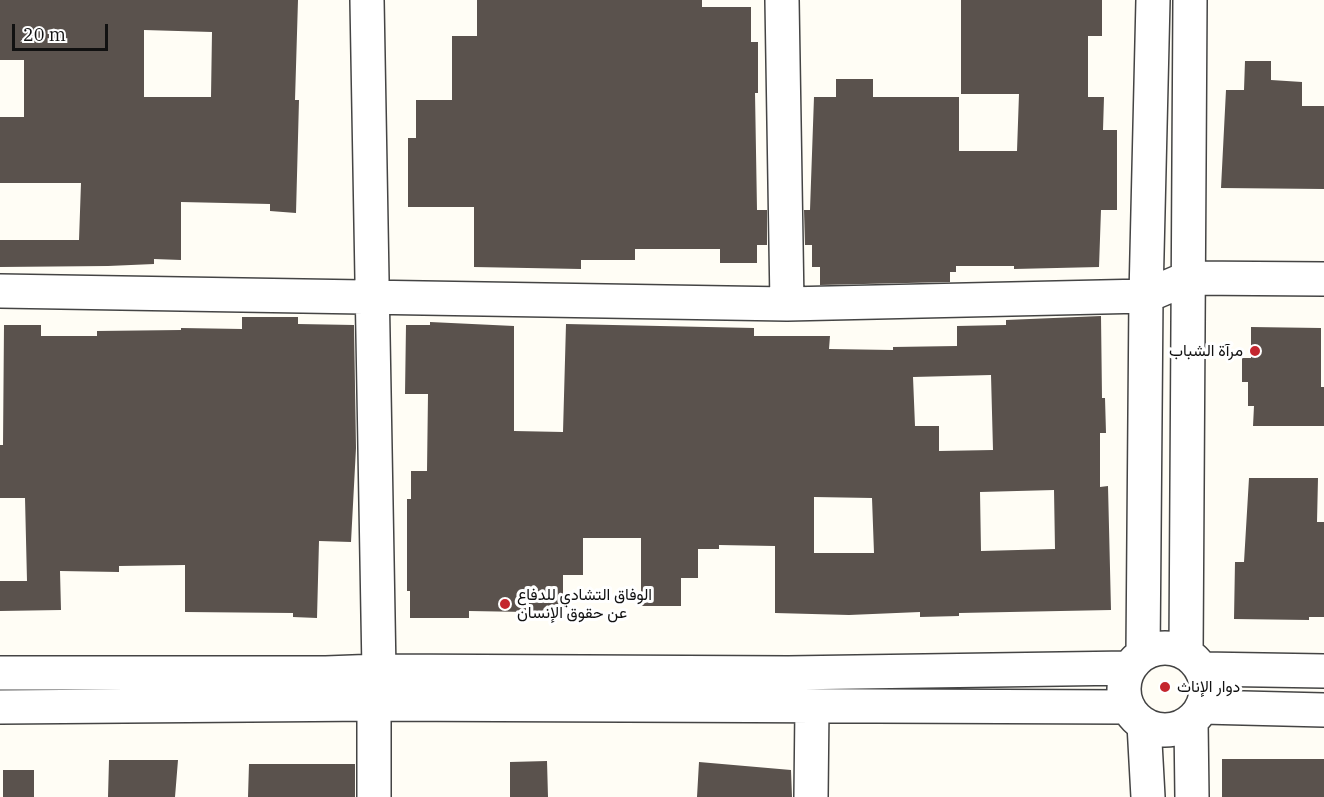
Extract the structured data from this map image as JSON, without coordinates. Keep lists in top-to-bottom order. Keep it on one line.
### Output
{"places":["مرآة الشباب","الوفاق التشادي للدفاع عن حقوق الإنسان","دوار الإناث"],"scale_bar":"20 m"}
